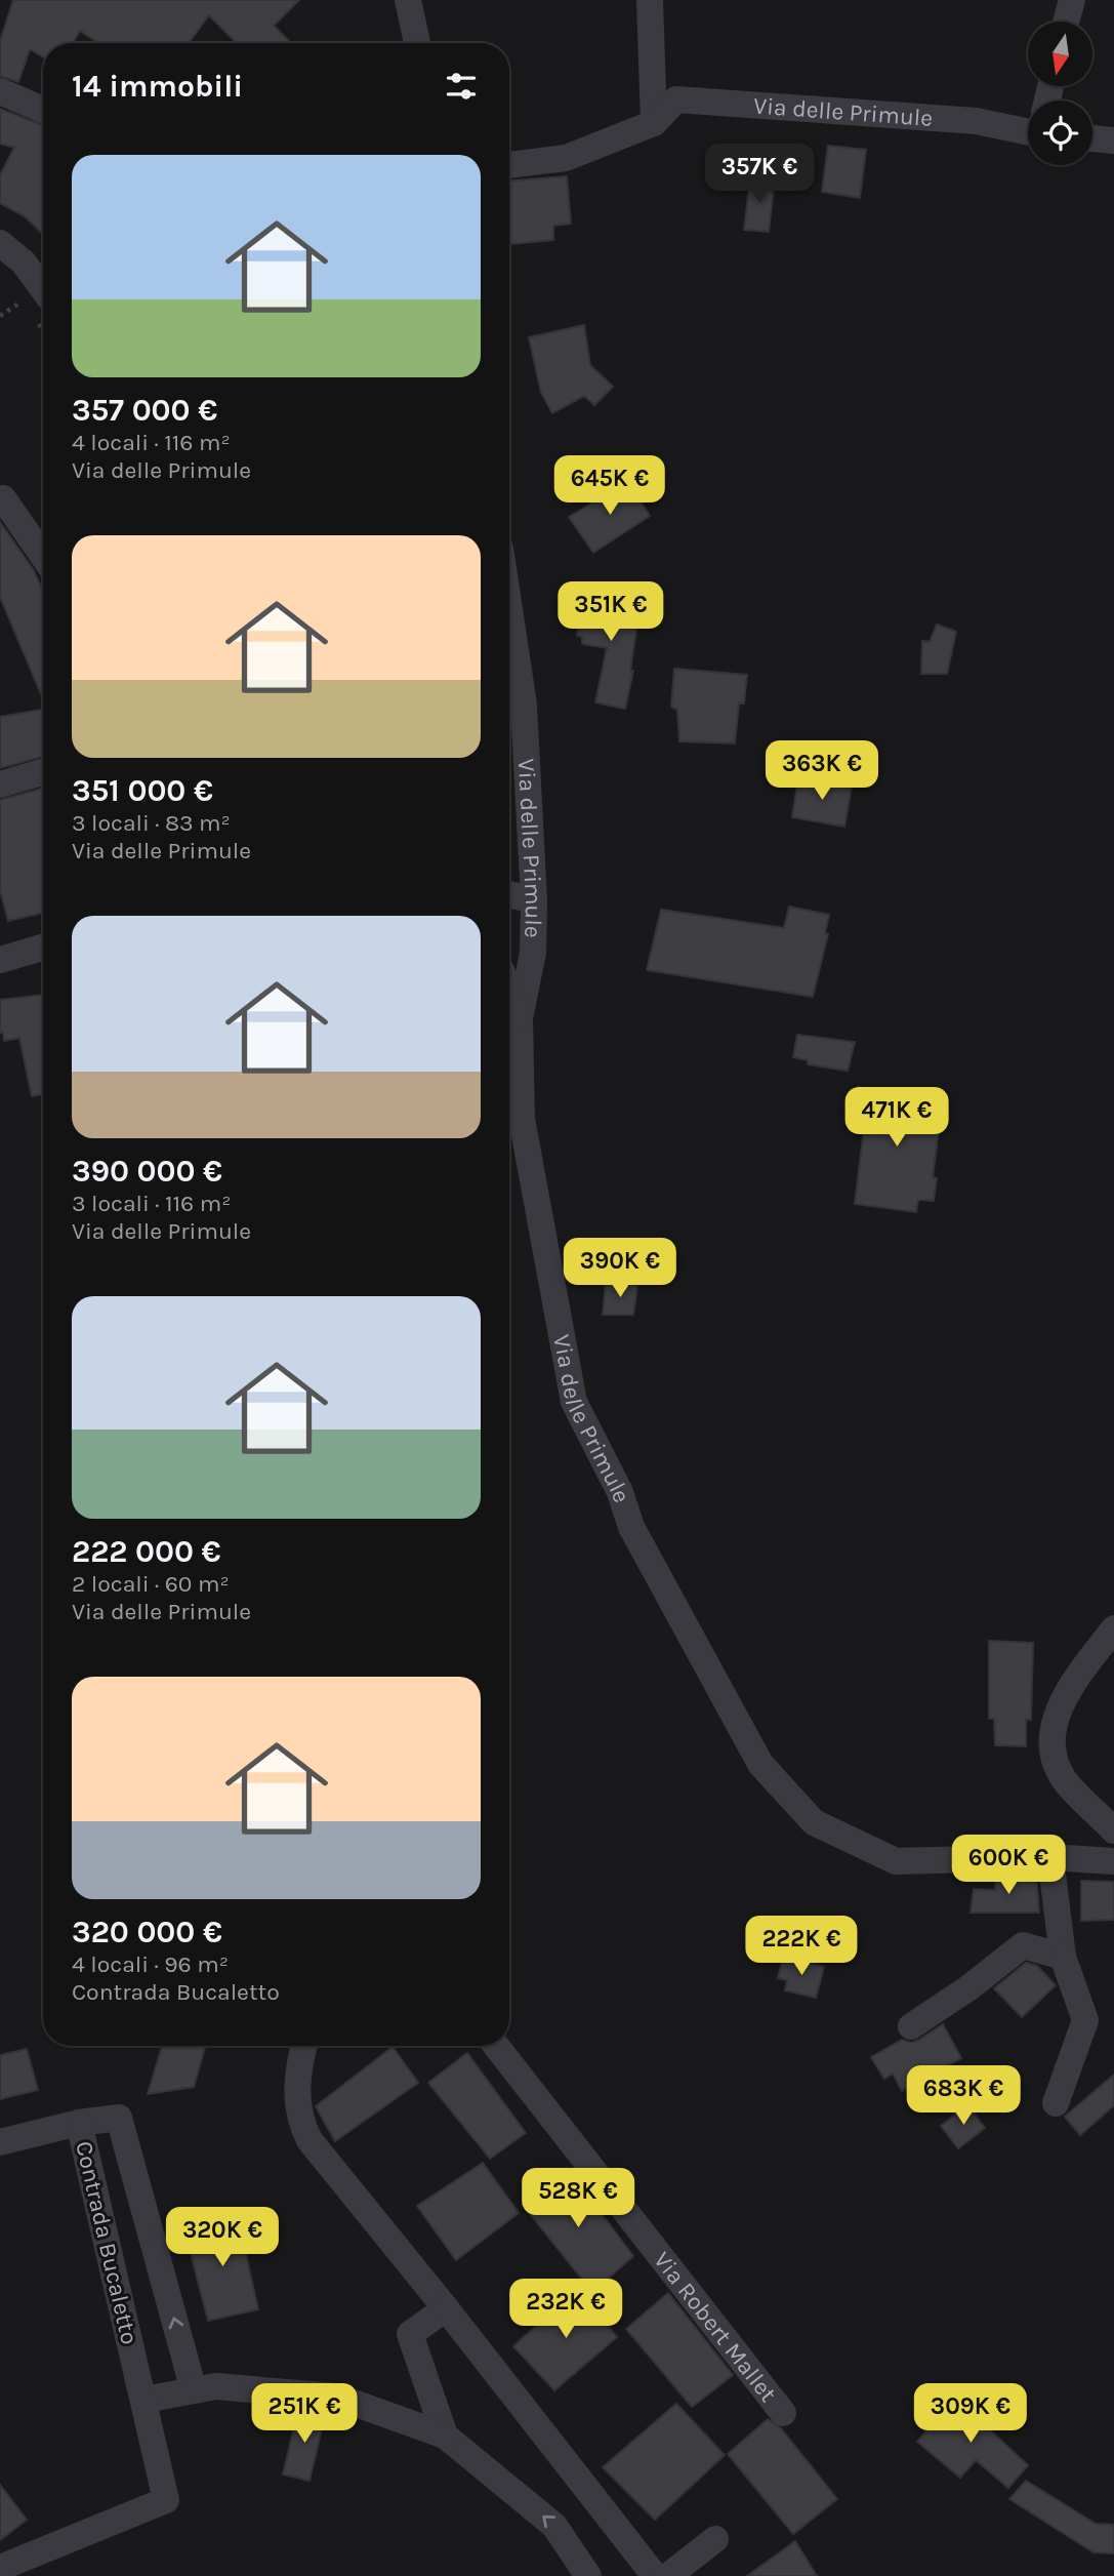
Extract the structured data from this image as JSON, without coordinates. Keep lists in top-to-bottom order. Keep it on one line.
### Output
{"streets":{"street":["Via delle Primule","Contrada Bucaletto","Via Robert Mallet"]},"north":"bottom","page":{"heading":"14 immobili","list":[{"name":"357 000 €","note":"4 locali · 116 m² · Via delle Primule"},{"name":"351 000 €","note":"3 locali · 83 m² · Via delle Primule"},{"name":"390 000 €","note":"3 locali · 116 m² · Via delle Primule"},{"name":"222 000 €","note":"2 locali · 60 m² · Via delle Primule"},{"name":"320 000 €","note":"4 locali · 96 m² · Contrada Bucaletto"}],"price":["357K €","645K €","351K €","363K €","471K €","390K €","600K €","222K €","683K €","528K €","320K €","232K €","251K €","309K €"]}}
